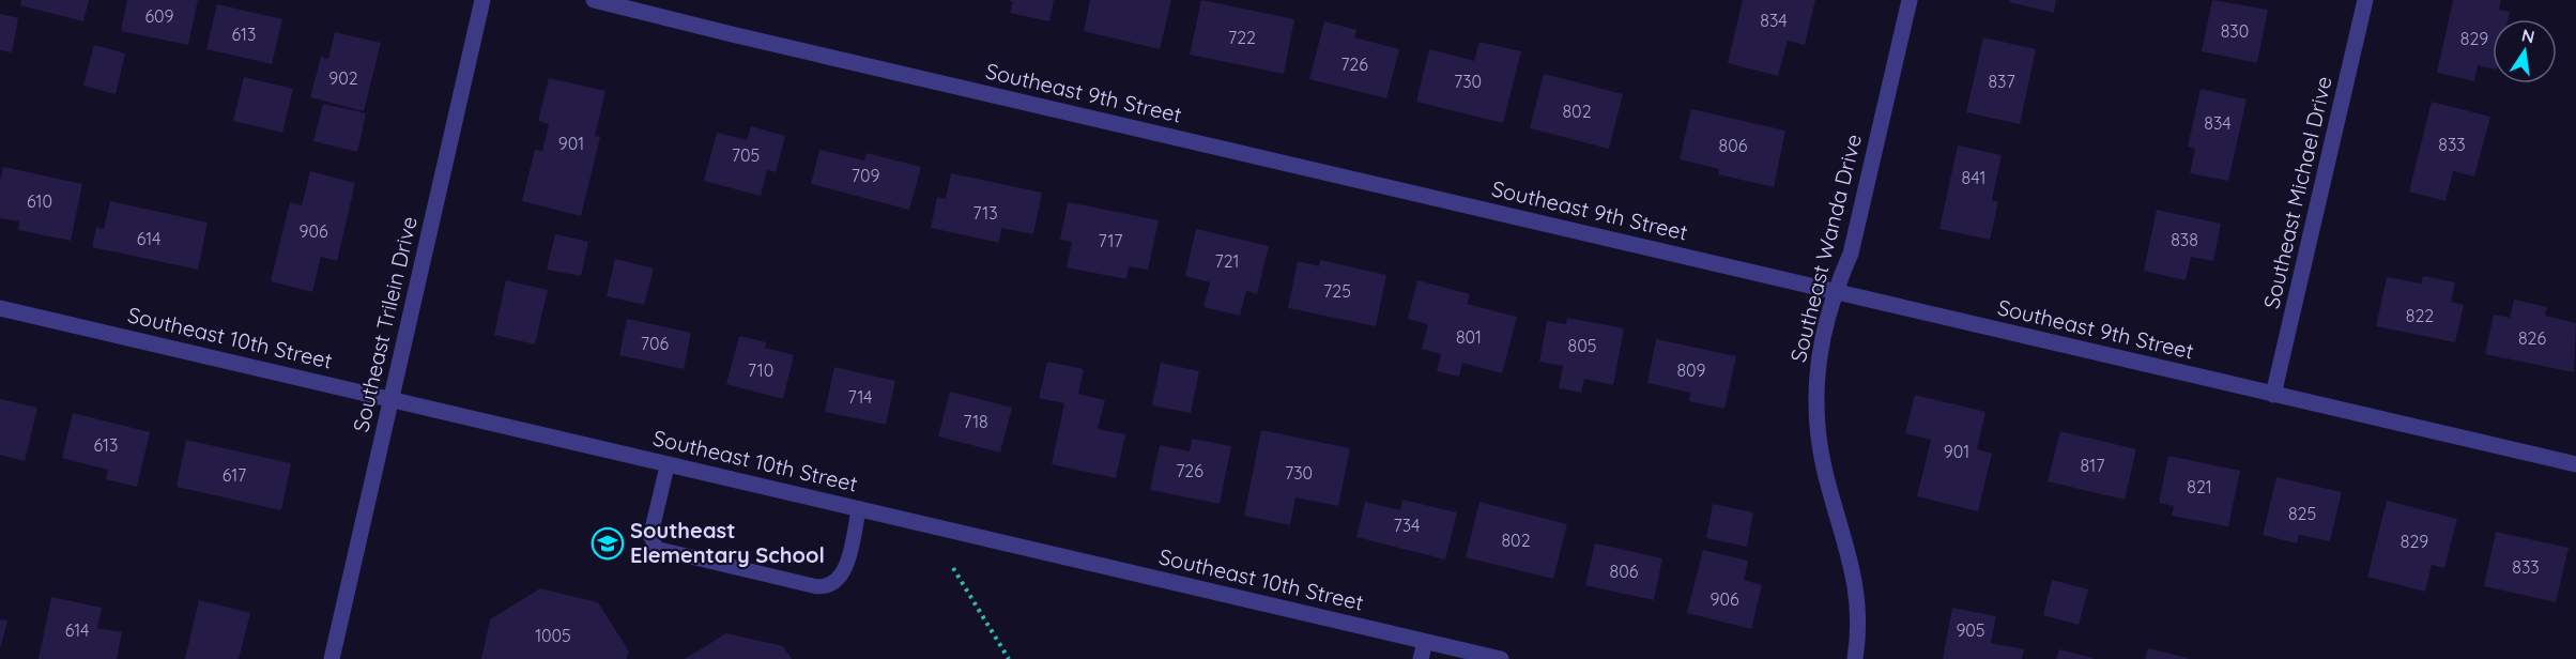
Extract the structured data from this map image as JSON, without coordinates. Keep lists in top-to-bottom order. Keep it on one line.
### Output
{"streets":{"street":["Southeast 9th Street","Southeast Michael Drive","Southeast Wanda Drive","Southeast Trilein Drive","Southeast 10th Street"]},"crossings":[["Southeast 9th Street","Southeast Michael Drive"],["Southeast 9th Street","Southeast Wanda Drive"],["Southeast Trilein Drive","Southeast 10th Street"]],"places":{"school or university":["Southeast Elementary School"]},"house_numbers":["609","834","830","613","722","829","726","902","730","837","802","834","901","833","806","705","709","841","610","713","906","614","838","717","721","725","822","801","826","706","805","710","809","714","718","613","901","817","726","730","617","821","825","734","802","829","833","806","906","614","905","1005"],"north":"top"}
